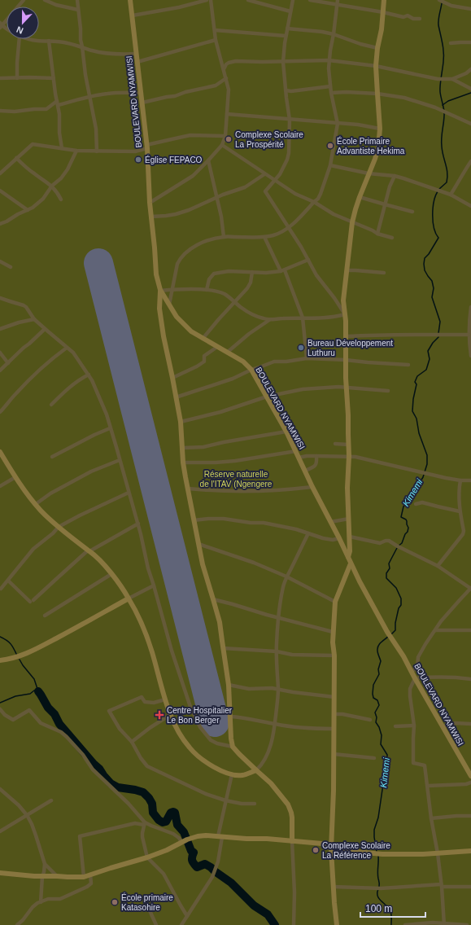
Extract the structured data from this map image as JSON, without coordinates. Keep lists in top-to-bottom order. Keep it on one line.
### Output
{"streets":{"street":["BOULEVARD NYAMWISI"]},"water":["Kimemi"],"parks":["Réserve naturelle de l'ITAV (Ngengere"],"places":{"other":["Complexe Scolaire La Prospérité","École Primaire Advantiste Hekima","Église FEPACO","Bureau Développement Luthuru","Complexe Scolaire La Référence","École primaire Katasohire"],"health":["Centre Hospitalier Le Bon Berger"]},"scale_bar":"100 m","north":"bottom"}
